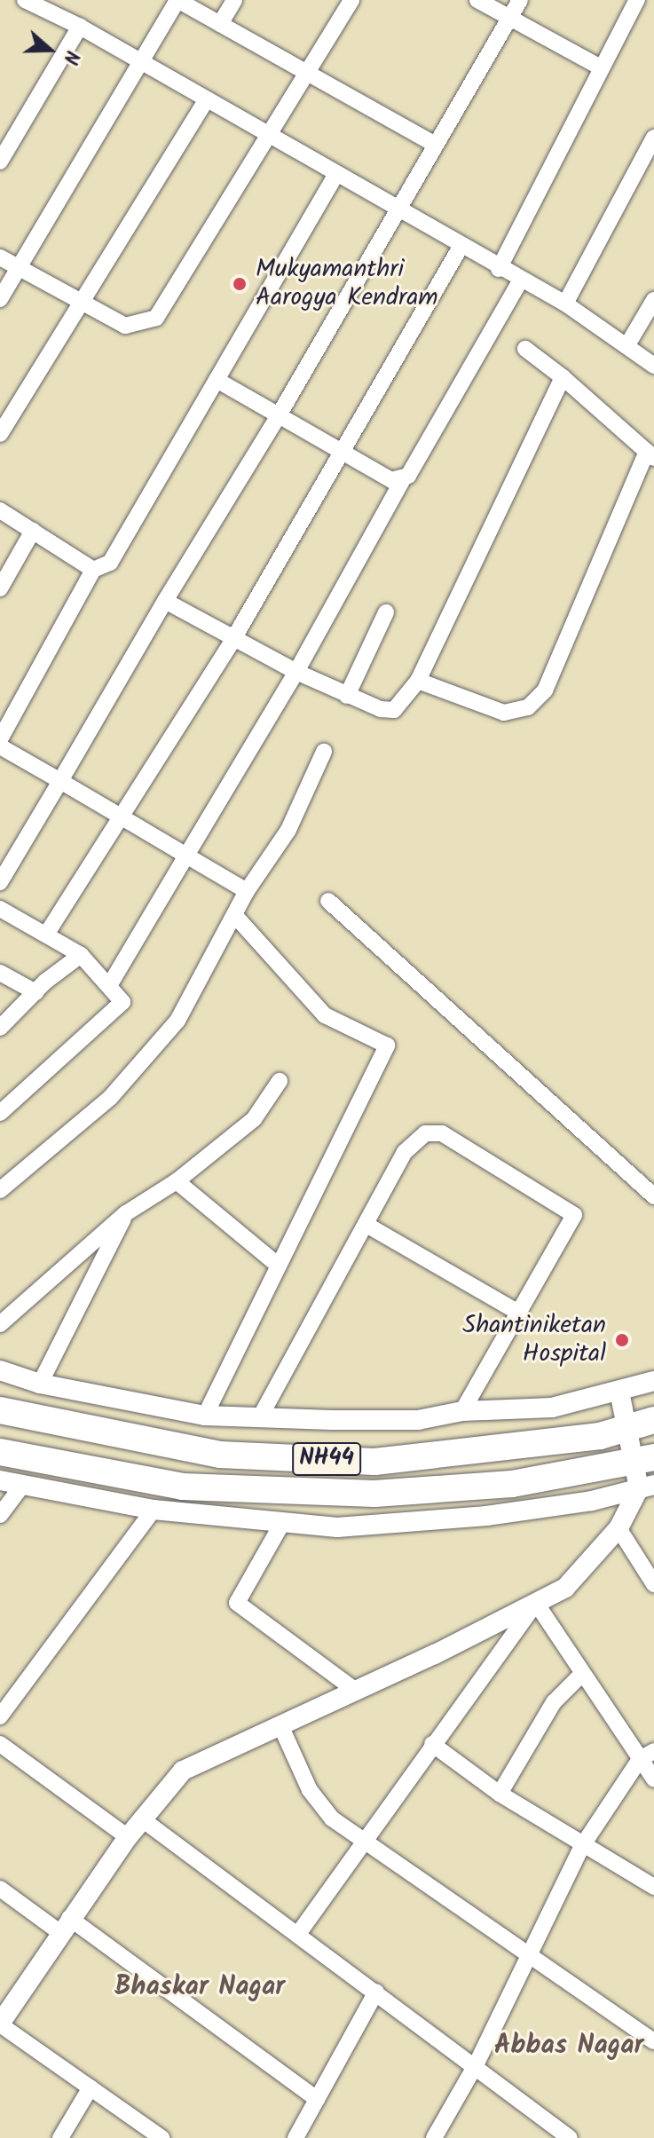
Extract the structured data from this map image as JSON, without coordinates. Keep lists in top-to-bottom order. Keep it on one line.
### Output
{"streets":{"highway":["NH44"]},"districts":["Bhaskar Nagar","Abbas Nagar"],"places":["Mukyamanthri Aarogya Kendram","Shantiniketan Hospital"],"north":"right"}
